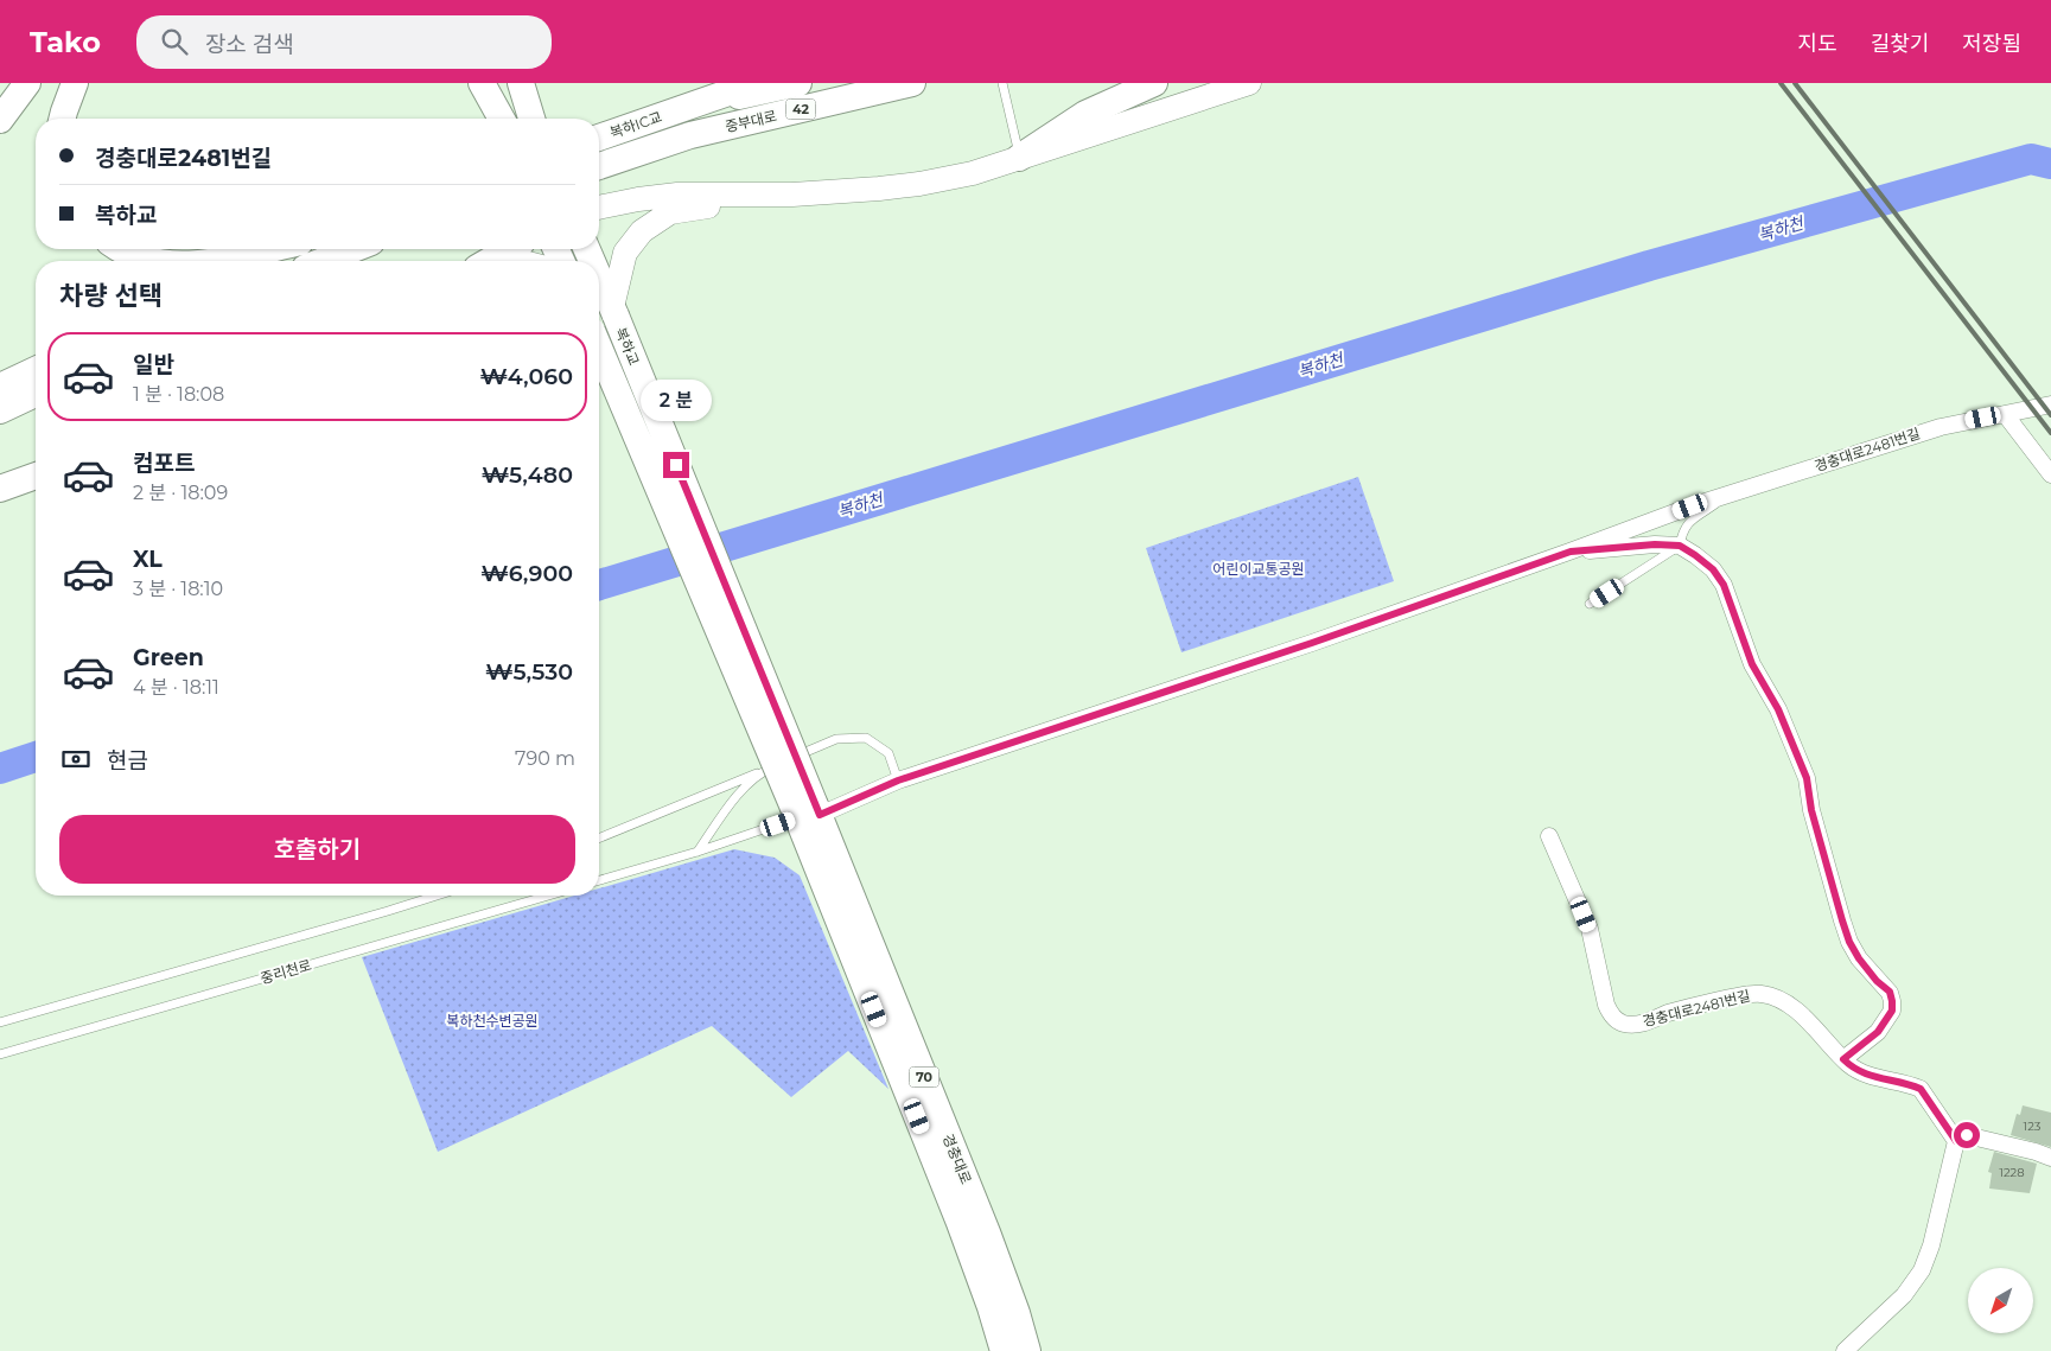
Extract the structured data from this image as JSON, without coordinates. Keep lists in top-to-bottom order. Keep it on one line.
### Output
{"streets":{"main road":["42","중부대로","복하IC교","복하교","70","경충대로"],"street":["경충대로2481번길"],"lane":["중리천로"]},"crossings":[["중부대로","복하IC교"],["복하교","경충대로2481번길"],["복하교","경충대로"],["경충대로2481번길","경충대로"]],"water":["복하천"],"parks":["어린이교통공원","복하천수변공원"],"house_numbers":["123","1228"],"north":"bottom left","page":{"header":"Tako","search":"장소 검색","nav":["지도","길찾기","저장됨"],"banner":["경충대로2481번길","복하교"],"heading":"차량 선택","list":[{"name":"일반","note":"1 분 · 18:08","value":"₩4,060"},{"name":"컴포트","note":"2 분 · 18:09","value":"₩5,480"},{"name":"XL","note":"3 분 · 18:10","value":"₩6,900"},{"name":"Green","note":"4 분 · 18:11","value":"₩5,530"}],"bubble":"2 분","pay":["현금","790 m"],"buttons":"호출하기"}}
